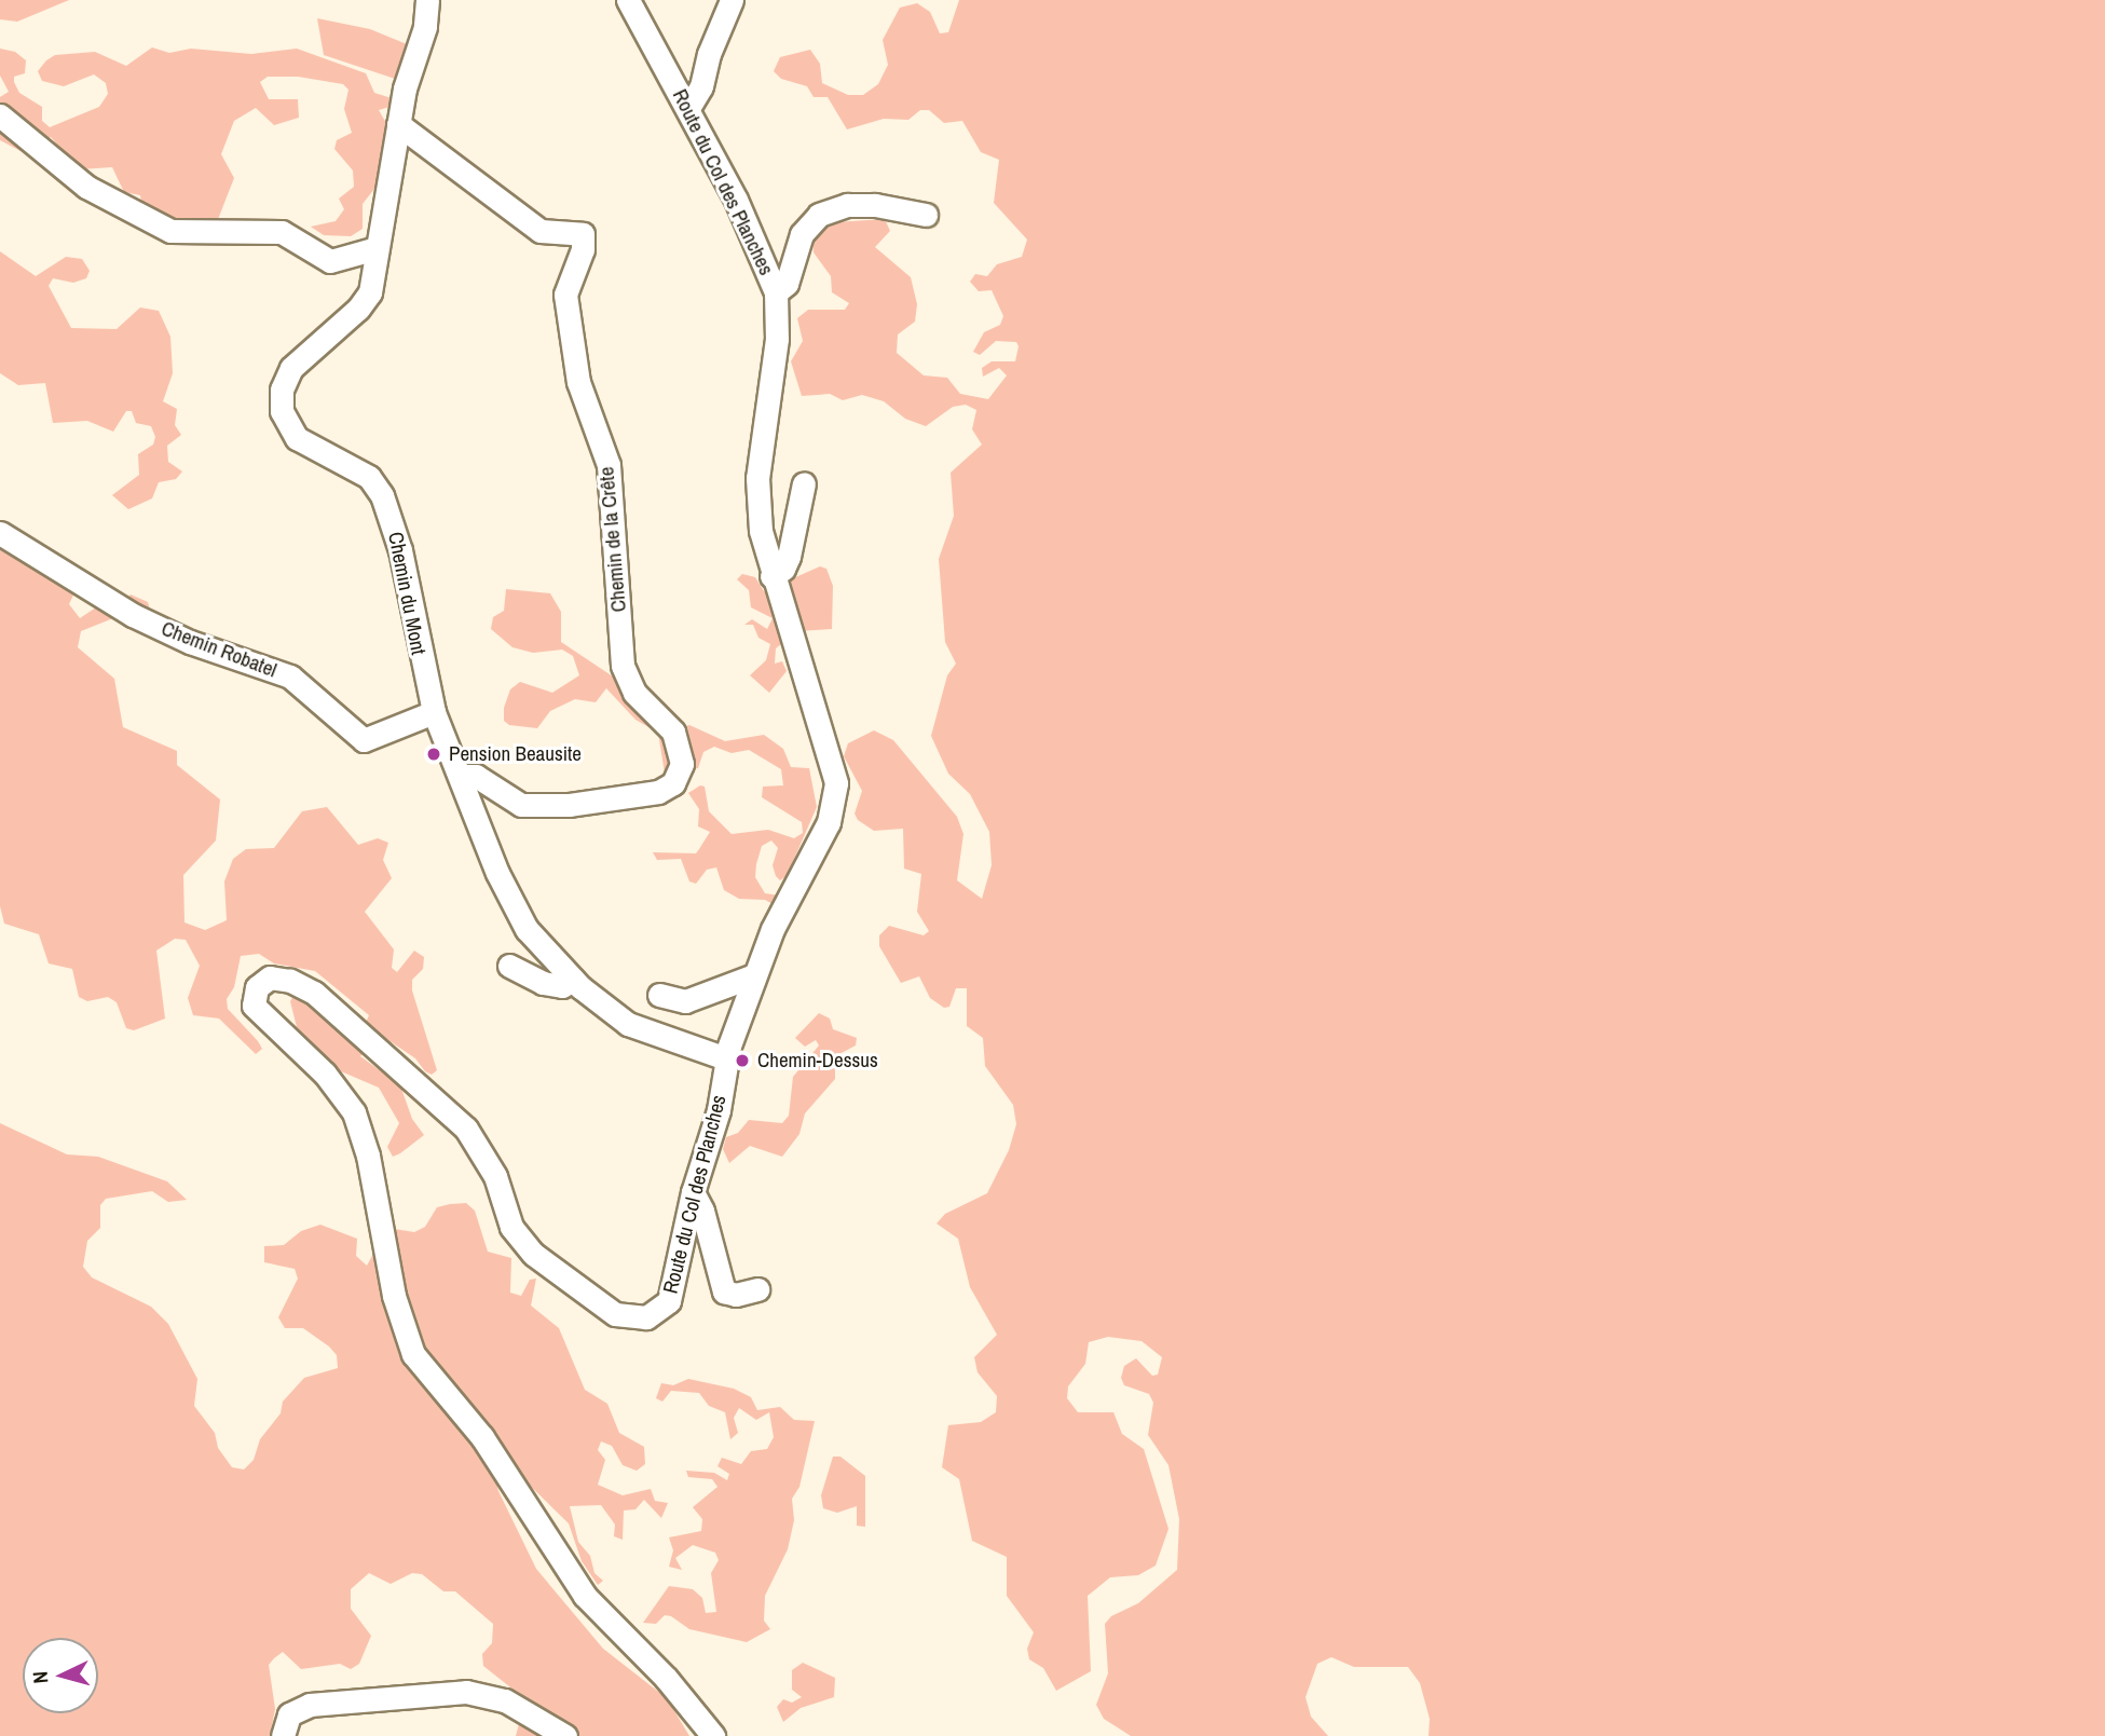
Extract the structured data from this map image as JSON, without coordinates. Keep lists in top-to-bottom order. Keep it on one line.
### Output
{"streets":{"street":["Route du Col des Planches","Chemin de la Crête","Chemin du Mont","Chemin Robatel"]},"crossings":[["Route du Col des Planches","Chemin du Mont"],["Chemin de la Crête","Chemin du Mont"],["Chemin du Mont","Chemin Robatel"]],"places":["Pension Beausite","Chemin-Dessus"],"north":"left"}
